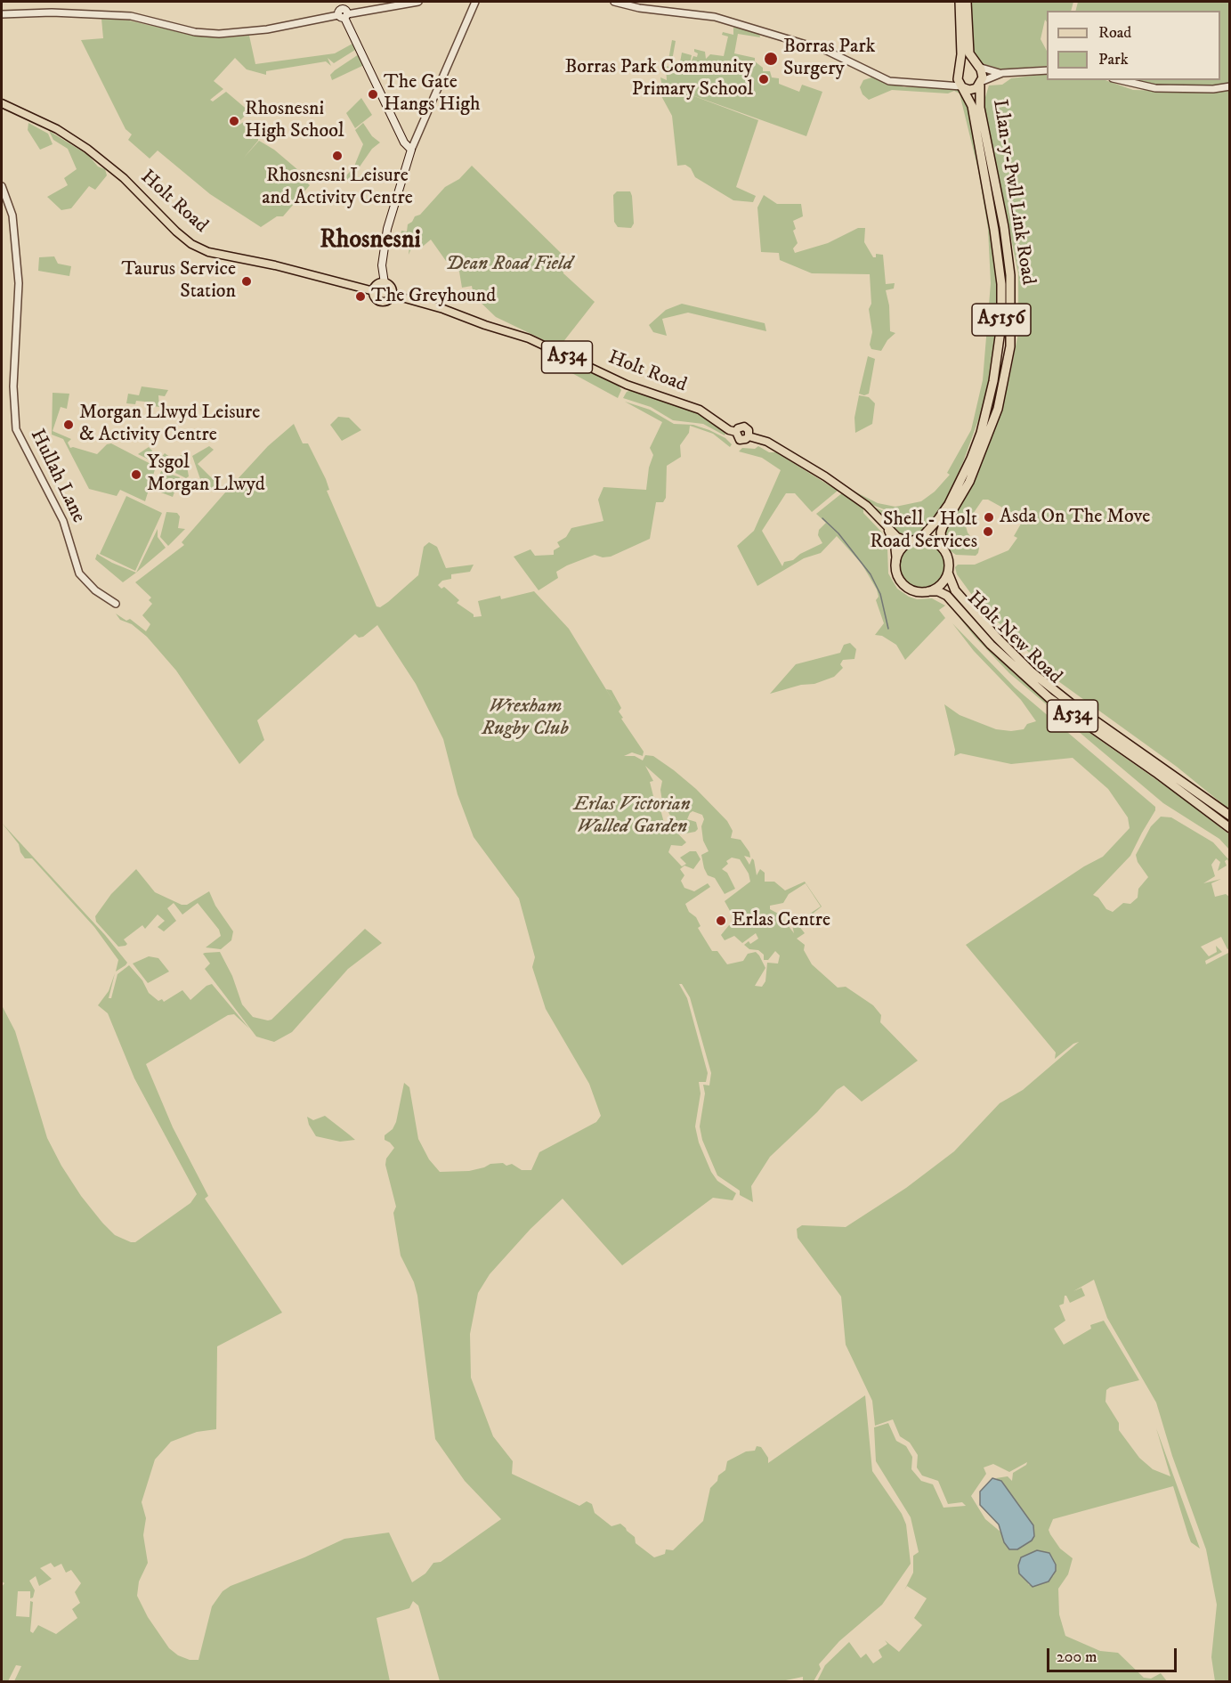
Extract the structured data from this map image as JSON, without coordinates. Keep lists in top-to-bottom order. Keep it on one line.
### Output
{"streets":{"highway":["Llan-y-Pwll Link Road","A5156","A534","Holt New Road"],"main road":["Holt Road"],"street":["Hullah Lane"]},"crossings":[["Llan-y-Pwll Link Road","Holt New Road"]],"districts":["Rhosnesni"],"parks":["Dean Road Field","Wrexham Rugby Club","Erlas Victorian Walled Garden"],"places":["Borras Park Surgery","Borras Park Community Primary School","The Gate Hangs High","Rhosnesni High School","Rhosnesni Leisure and Activity Centre","Taurus Service Station","The Greyhound","Morgan Llwyd Leisure & Activity Centre","Ysgol Morgan Llwyd","Asda On The Move","Shell - Holt Road Services","Erlas Centre"],"legend":["Road","Park"],"scale_bar":"200 m"}
